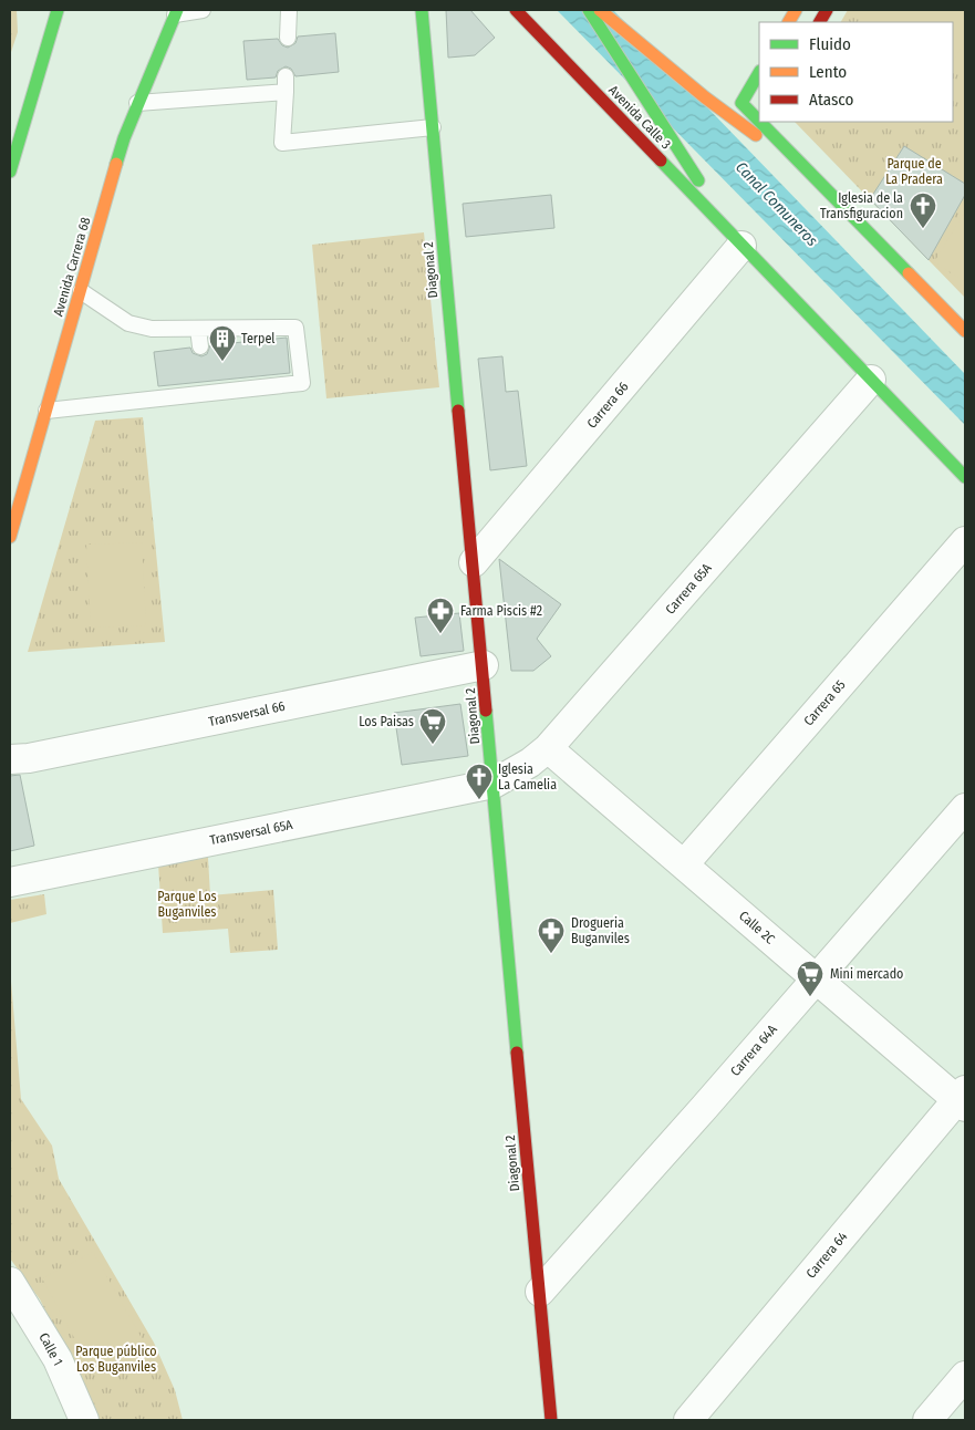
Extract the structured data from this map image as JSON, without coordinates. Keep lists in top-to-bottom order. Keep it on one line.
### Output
{"streets":{"main road":["Avenida Calle 3","Avenida Carrera 68","Diagonal 2"],"street":["Carrera 66","Carrera 65A","Carrera 65","Transversal 66","Transversal 65A","Calle 2C","Carrera 64A","Carrera 64","Calle 1"]},"crossings":[["Avenida Calle 3","Carrera 66"],["Avenida Calle 3","Carrera 65A"],["Diagonal 2","Carrera 66"],["Diagonal 2","Carrera 65A"],["Diagonal 2","Transversal 66"],["Diagonal 2","Transversal 65A"],["Diagonal 2","Carrera 64A"],["Carrera 65A","Transversal 65A"],["Carrera 65A","Calle 2C"],["Carrera 65","Calle 2C"],["Calle 2C","Carrera 64A"],["Calle 2C","Carrera 64"]],"water":["Canal Comuneros"],"parks":["Parque de La Pradera","Parque Los Buganviles","Parque público Los Buganviles"],"places":{"church":["Iglesia de la Transfiguracion","Iglesia La Camelia"],"building":["Terpel"],"pharmacy":["Farma Piscis #2","Drogueria Buganviles"],"supermarket":["Los Paisas","Mini mercado"]},"legend":["Fluido","Lento","Atasco"]}
